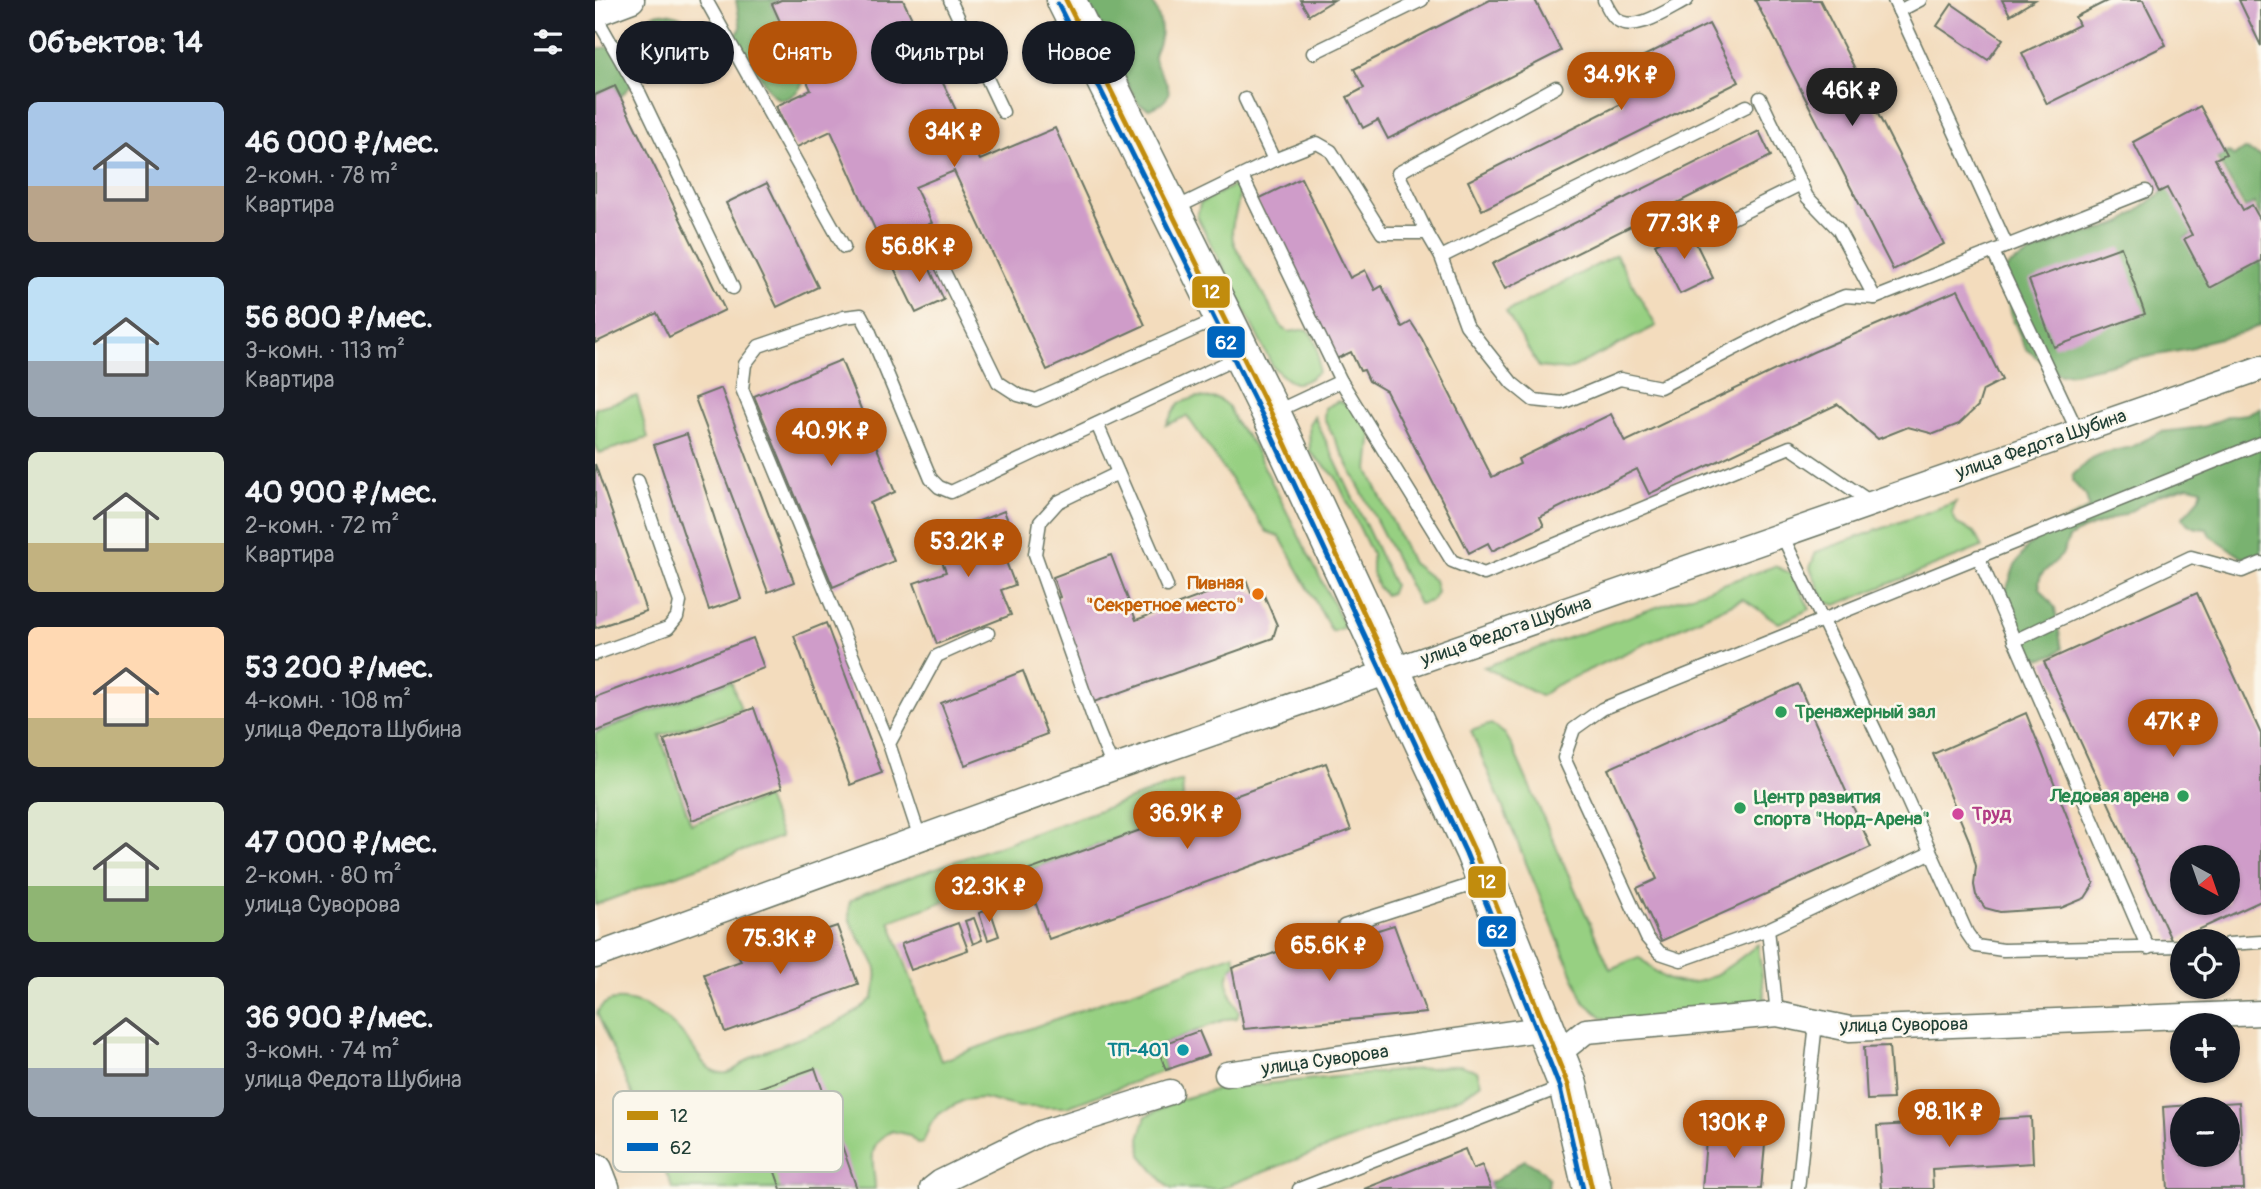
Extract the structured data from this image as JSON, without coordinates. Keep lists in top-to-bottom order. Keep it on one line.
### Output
{"streets":{"street":["улица Федота Шубина","улица Суворова"]},"places":["Пивная \"Секретное место\"","Тренажерный зал","Ледовая арена","Центр развития спорта \"Норд-Арена\"","Труд","ТП-401"],"lines":["transit line 12","transit line 62"],"legend":["12","62"],"north":"bottom right","page":{"heading":"Объектов: 14","chip":["Купить","Снять","Фильтры","Новое"],"price":["34.9K ₽","46K ₽","34K ₽","77.3K ₽","56.8K ₽","40.9K ₽","53.2K ₽","47K ₽","36.9K ₽","32.3K ₽","75.3K ₽","65.6K ₽","98.1K ₽","130K ₽"],"list":[{"name":"46 000 ₽/мес.","note":"2-комн. · 78 m² · Квартира"},{"name":"56 800 ₽/мес.","note":"3-комн. · 113 m² · Квартира"},{"name":"40 900 ₽/мес.","note":"2-комн. · 72 m² · Квартира"},{"name":"53 200 ₽/мес.","note":"4-комн. · 108 m² · улица Федота Шубина"},{"name":"47 000 ₽/мес.","note":"2-комн. · 80 m² · улица Суворова"},{"name":"36 900 ₽/мес.","note":"3-комн. · 74 m² · улица Федота Шубина"}],"map_buttons":["+","−"]}}
